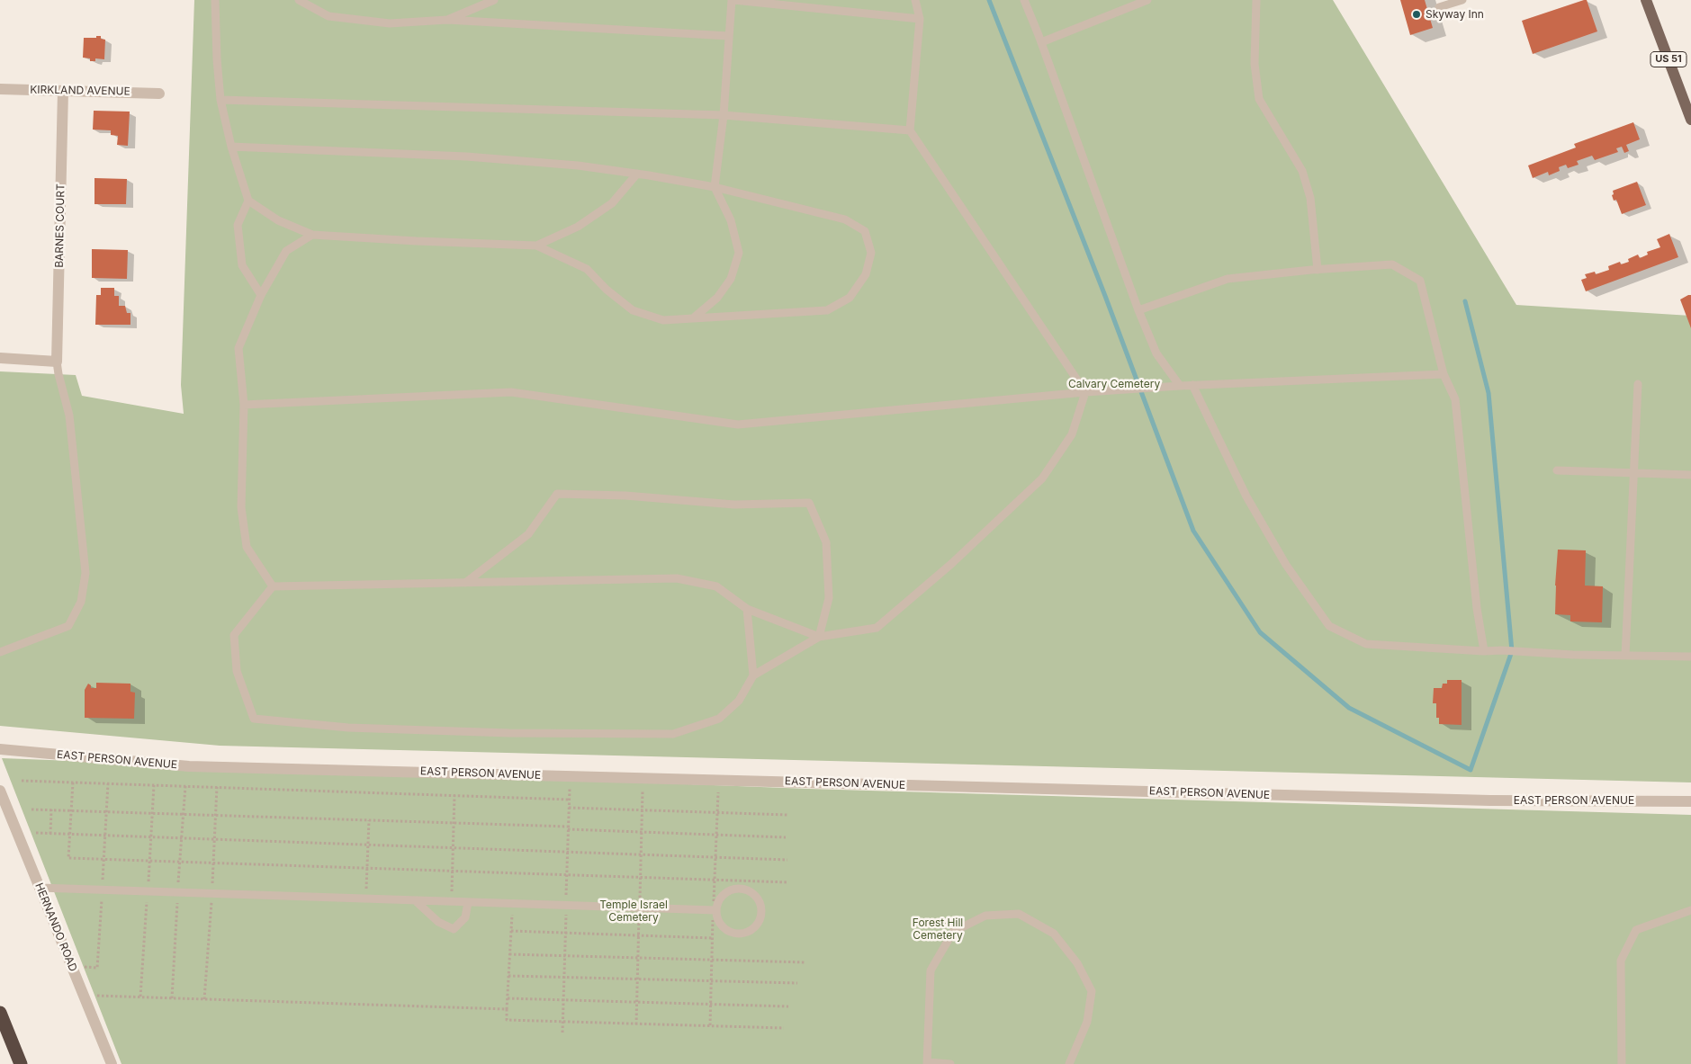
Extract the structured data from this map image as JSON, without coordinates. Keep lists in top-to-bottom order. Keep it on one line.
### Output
{"streets":{"main road":["US 51"],"street":["KIRKLAND AVENUE","BARNES COURT","EAST PERSON AVENUE","HERNANDO ROAD"]},"crossings":[["KIRKLAND AVENUE","BARNES COURT"]],"parks":["Calvary Cemetery","Temple Israel Cemetery","Forest Hill Cemetery"],"places":["Skyway Inn"]}
